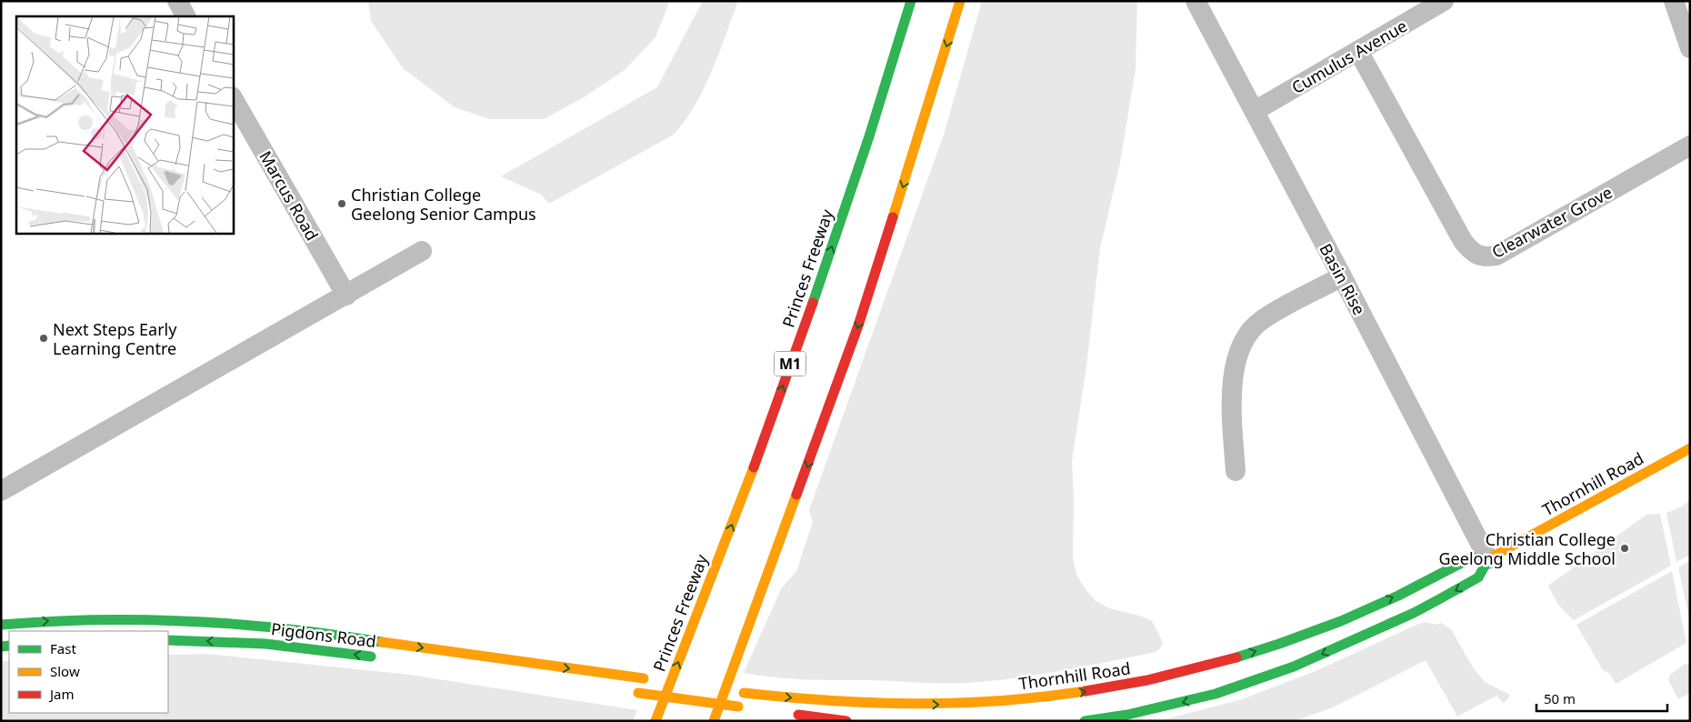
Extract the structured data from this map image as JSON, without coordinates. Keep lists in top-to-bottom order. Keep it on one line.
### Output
{"streets":{"main road":["Princes Freeway","M1","Thornhill Road","Pigdons Road"],"street":["Cumulus Avenue","Marcus Road","Clearwater Grove","Basin Rise"]},"crossings":[["Cumulus Avenue","Clearwater Grove"],["Cumulus Avenue","Basin Rise"],["Basin Rise","Thornhill Road"]],"places":["Christian College Geelong Senior Campus","Next Steps Early Learning Centre","Christian College Geelong Middle School"],"legend":["Fast","Slow","Jam"],"scale_bar":"50 m"}
